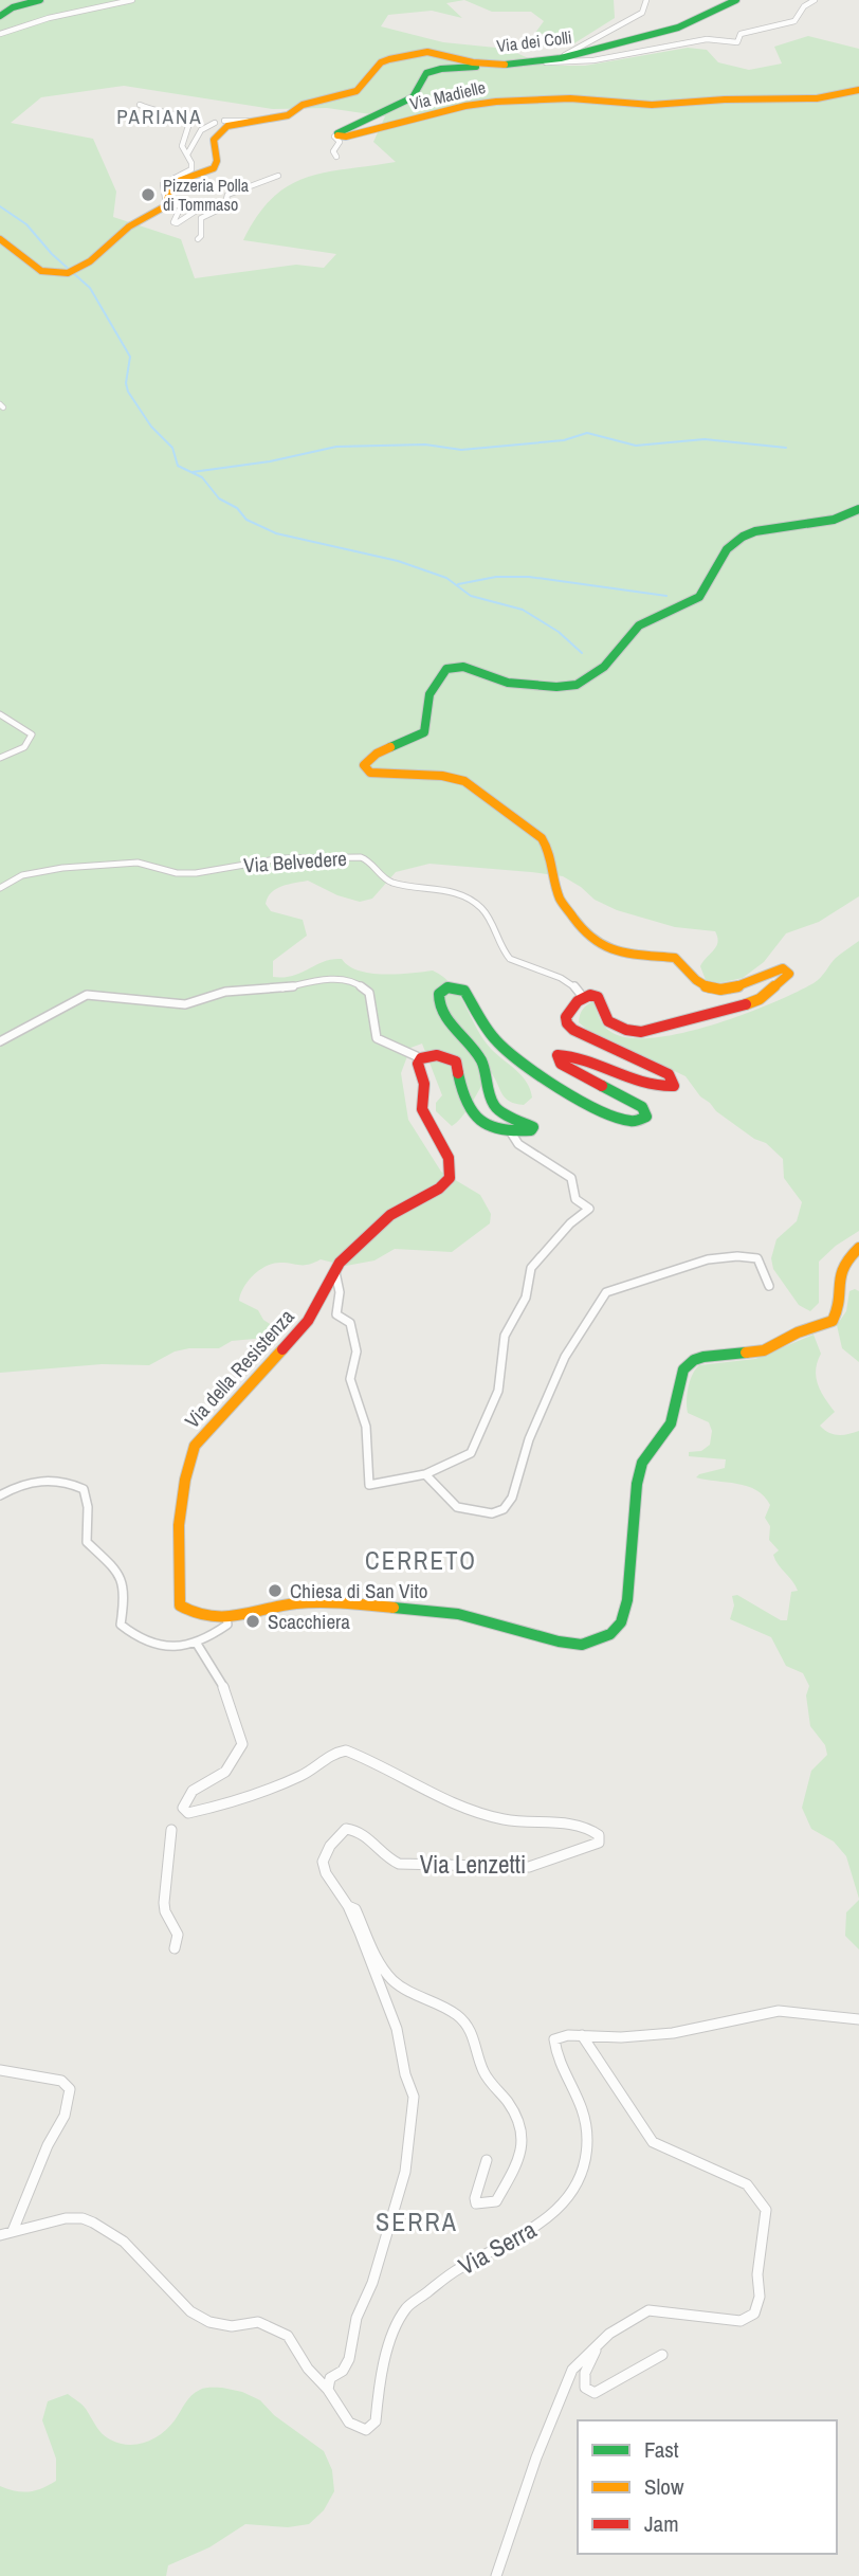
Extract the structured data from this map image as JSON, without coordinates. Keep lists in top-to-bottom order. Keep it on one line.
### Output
{"streets":{"street":["Via dei Colli","Via Madielle","Via Belvedere","Via della Resistenza","Via Lenzetti","Via Serra"]},"crossings":[["Via dei Colli","Via Madielle"],["Via Lenzetti","Via Serra"]],"districts":["PARIANA","CERRETO","SERRA"],"places":["Pizzeria Polla di Tommaso","Chiesa di San Vito","Scacchiera"],"legend":["Fast","Slow","Jam"]}
